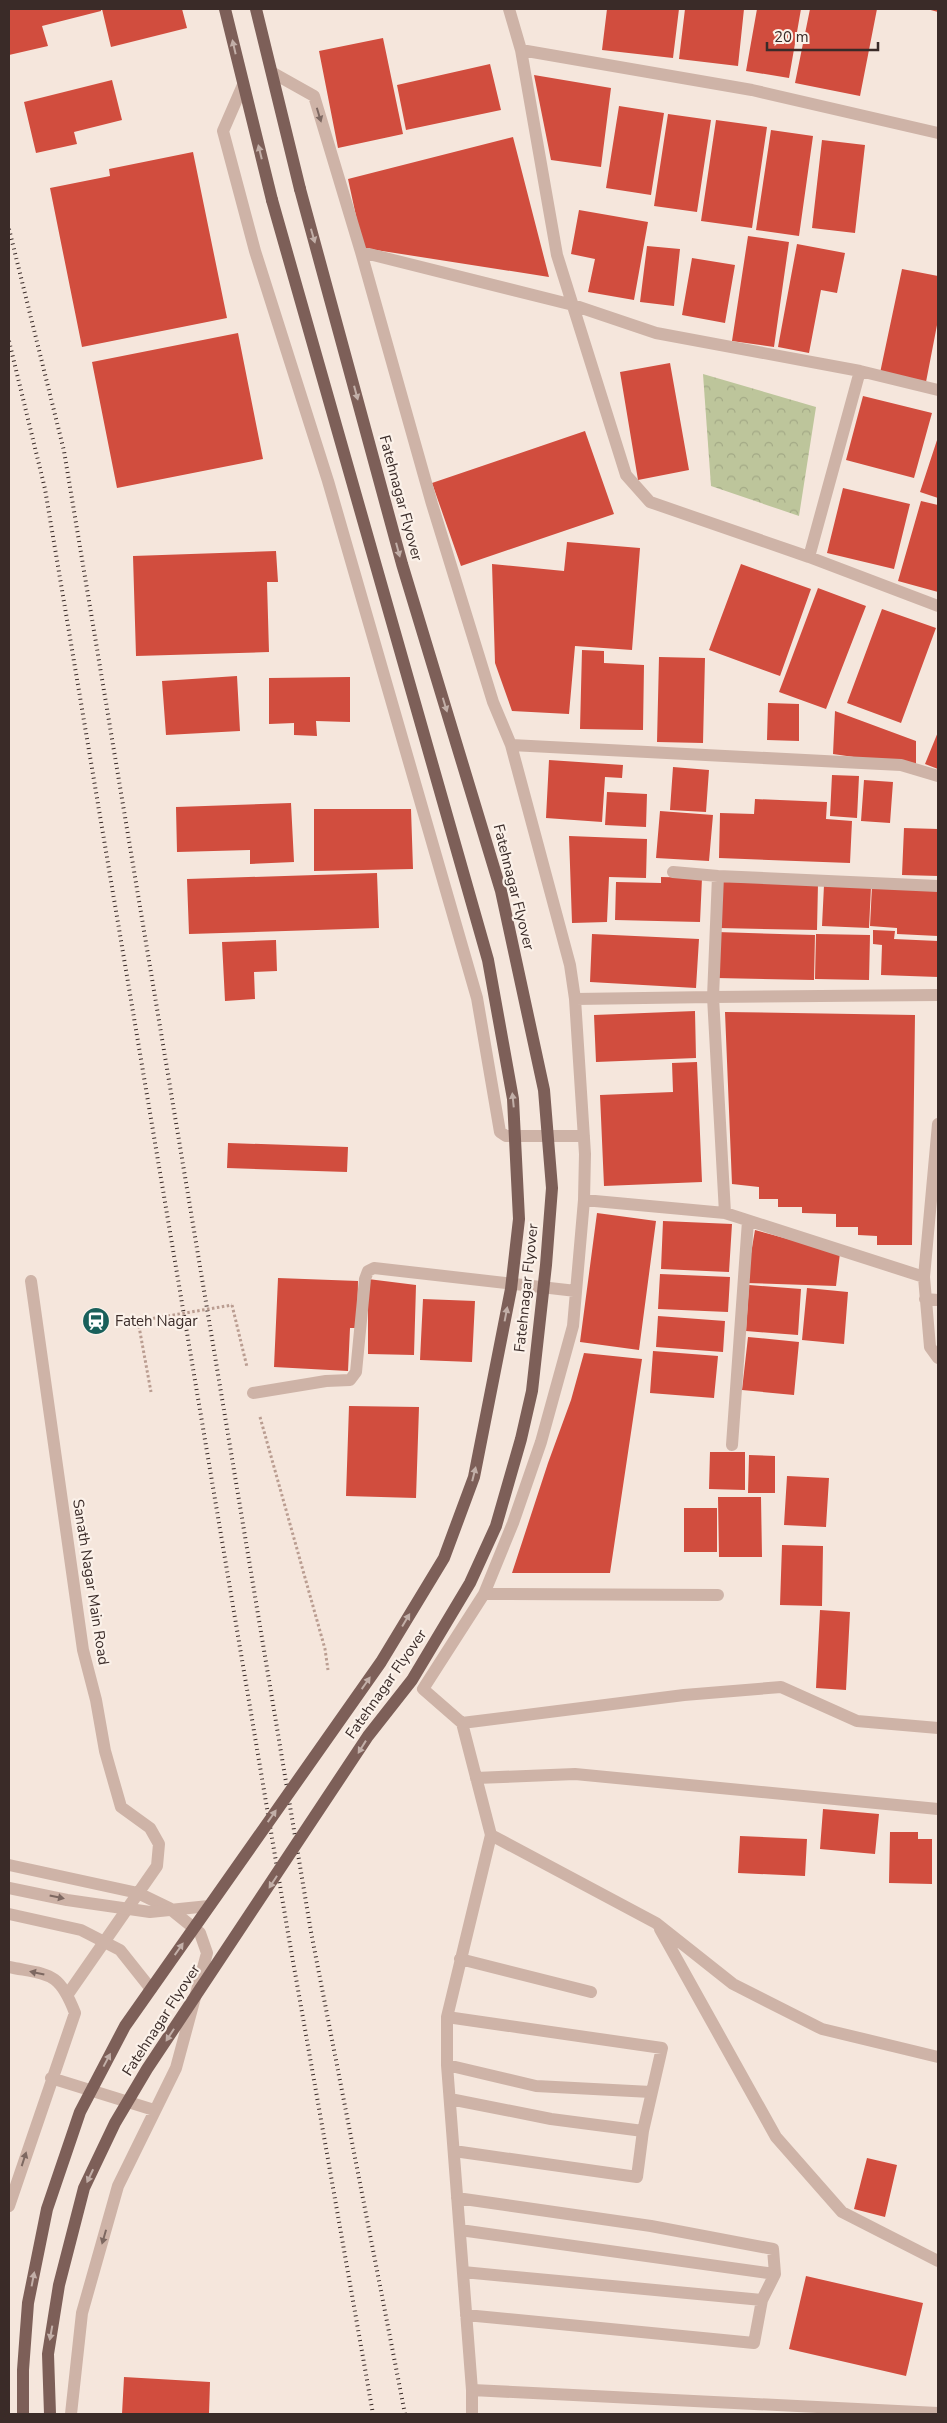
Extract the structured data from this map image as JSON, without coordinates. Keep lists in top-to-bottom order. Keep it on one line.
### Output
{"streets":{"main road":["Fatehnagar Flyover"],"street":["Sanath Nagar Main Road"]},"places":{"station":["Fateh Nagar"]},"scale_bar":"20 m"}
